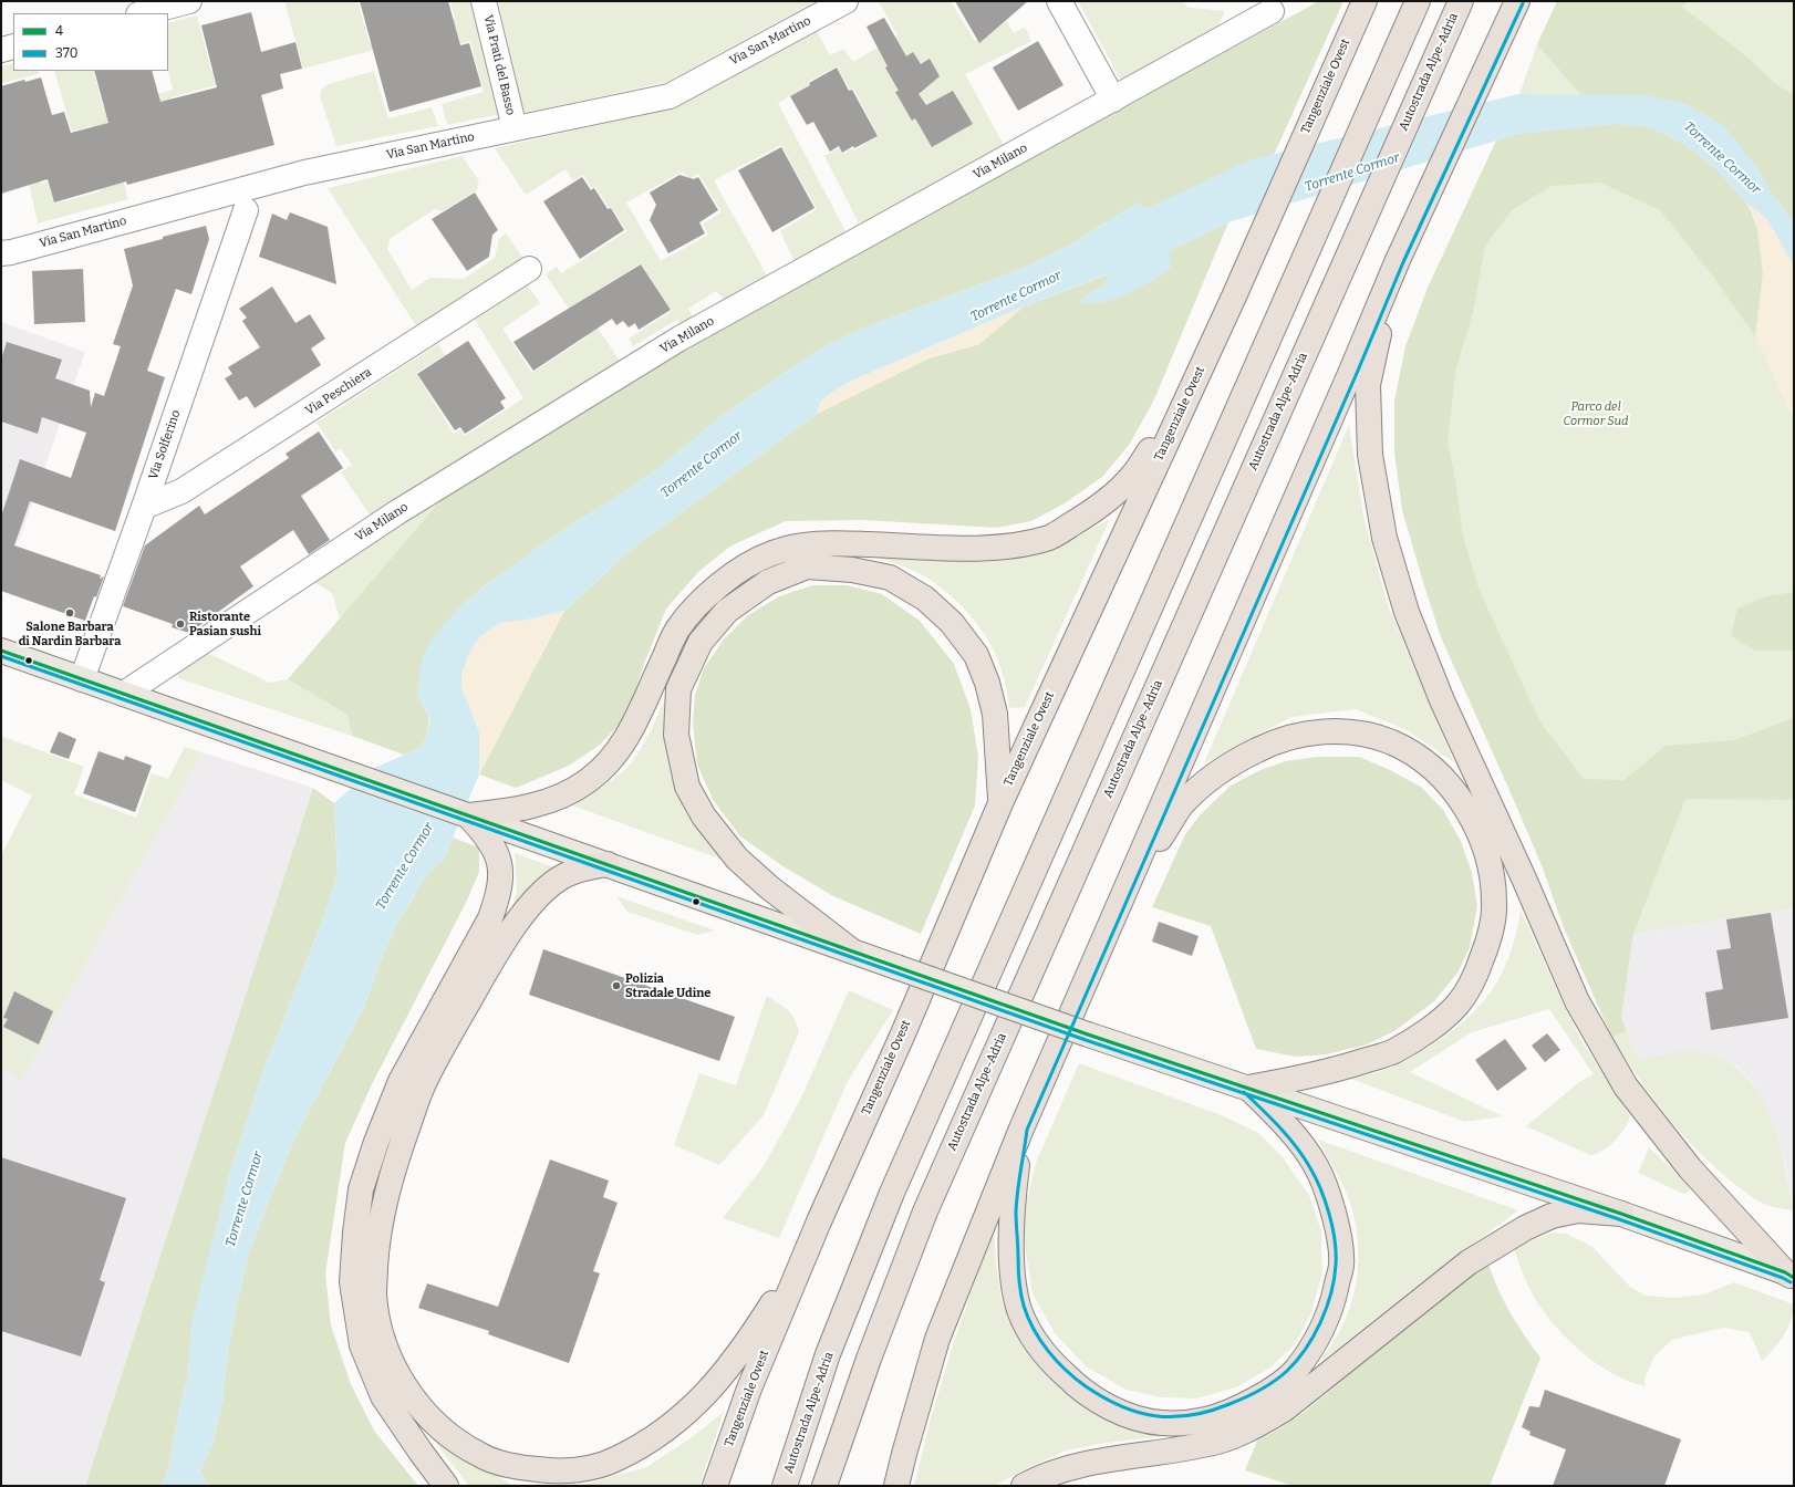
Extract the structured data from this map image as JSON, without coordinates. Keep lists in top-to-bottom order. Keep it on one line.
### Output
{"streets":{"highway":["Autostrada Alpe-Adria","Tangenziale Ovest"],"street":["Via San Martino","Via Prati del Basso","Via Milano","Via Peschiera","Via Solferino"]},"crossings":[["Via San Martino","Via Prati del Basso"],["Via Peschiera","Via Solferino"]],"water":["Torrente Cormor"],"parks":["Parco del Cormor Sud"],"places":["Salone Barbara di Nardin Barbara","Ristorante Pasian sushi","Polizia Stradale Udine"],"lines":["transit line 370","transit line 4"],"legend":["4","370"]}
